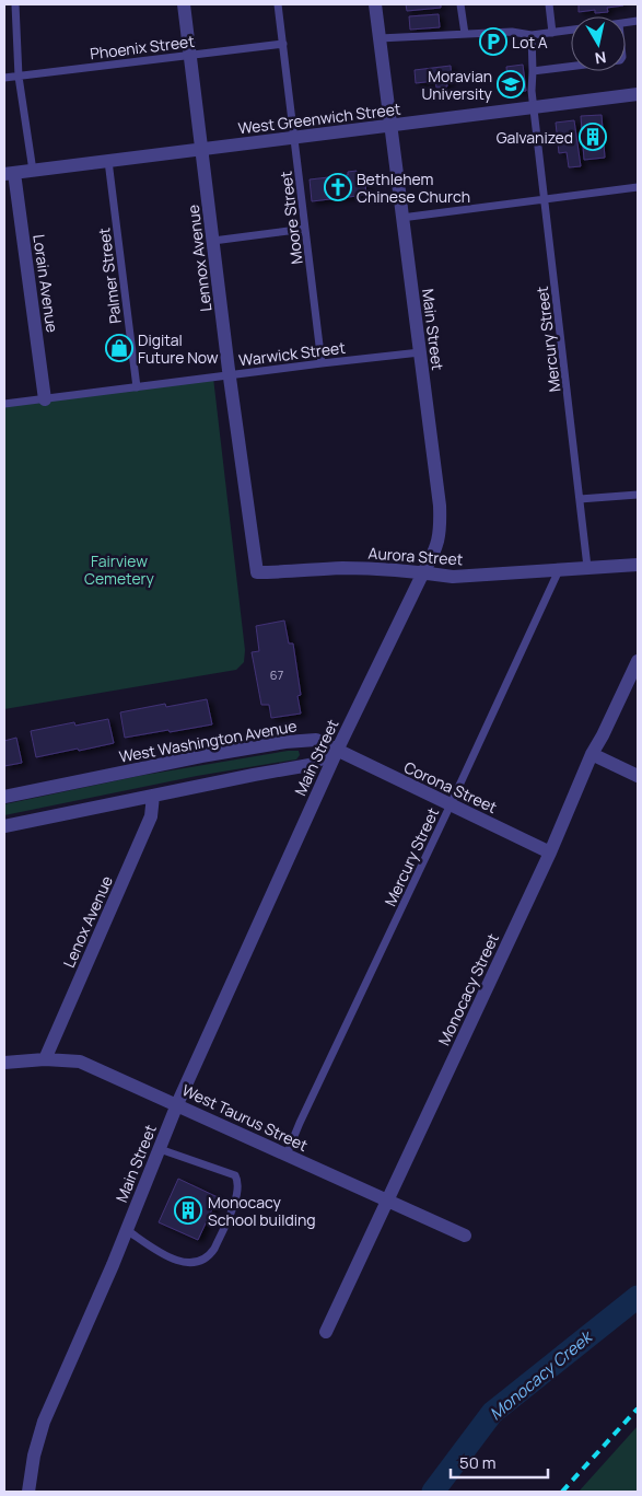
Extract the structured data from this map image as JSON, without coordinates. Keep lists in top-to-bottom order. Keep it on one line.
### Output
{"streets":{"street":["West Greenwich Street","Lennox Avenue","Lorain Avenue","Main Street","Aurora Street","West Washington Avenue","Corona Street","Lenox Avenue","Monocacy Street","West Taurus Street"],"lane":["Phoenix Street","Moore Street","Palmer Street","Mercury Street","Warwick Street"]},"crossings":[["Phoenix Street","Moore Street"],["Phoenix Street","Lennox Avenue"],["West Greenwich Street","Moore Street"],["West Greenwich Street","Lennox Avenue"],["West Greenwich Street","Palmer Street"],["West Greenwich Street","Lorain Avenue"],["West Greenwich Street","Main Street"],["West Greenwich Street","Mercury Street"],["Moore Street","Warwick Street"],["Lennox Avenue","Warwick Street"],["Lennox Avenue","Aurora Street"],["Palmer Street","Warwick Street"],["Lorain Avenue","Warwick Street"],["Main Street","Warwick Street"],["Main Street","Aurora Street"],["Main Street","West Washington Avenue"],["Main Street","Corona Street"],["Main Street","West Taurus Street"],["Mercury Street","Aurora Street"],["Mercury Street","Corona Street"],["Mercury Street","West Taurus Street"],["West Washington Avenue","Corona Street"],["Corona Street","Monocacy Street"],["Lenox Avenue","West Taurus Street"],["Monocacy Street","West Taurus Street"]],"water":["Monocacy Creek"],"parks":["Fairview Cemetery"],"places":{"parking":["Lot A"],"school or university":["Moravian University"],"building":["Galvanized","Monocacy School building"],"church":["Bethlehem Chinese Church"],"shop":["Digital Future Now"]},"house_numbers":["67"],"scale_bar":"50 m","north":"bottom"}
